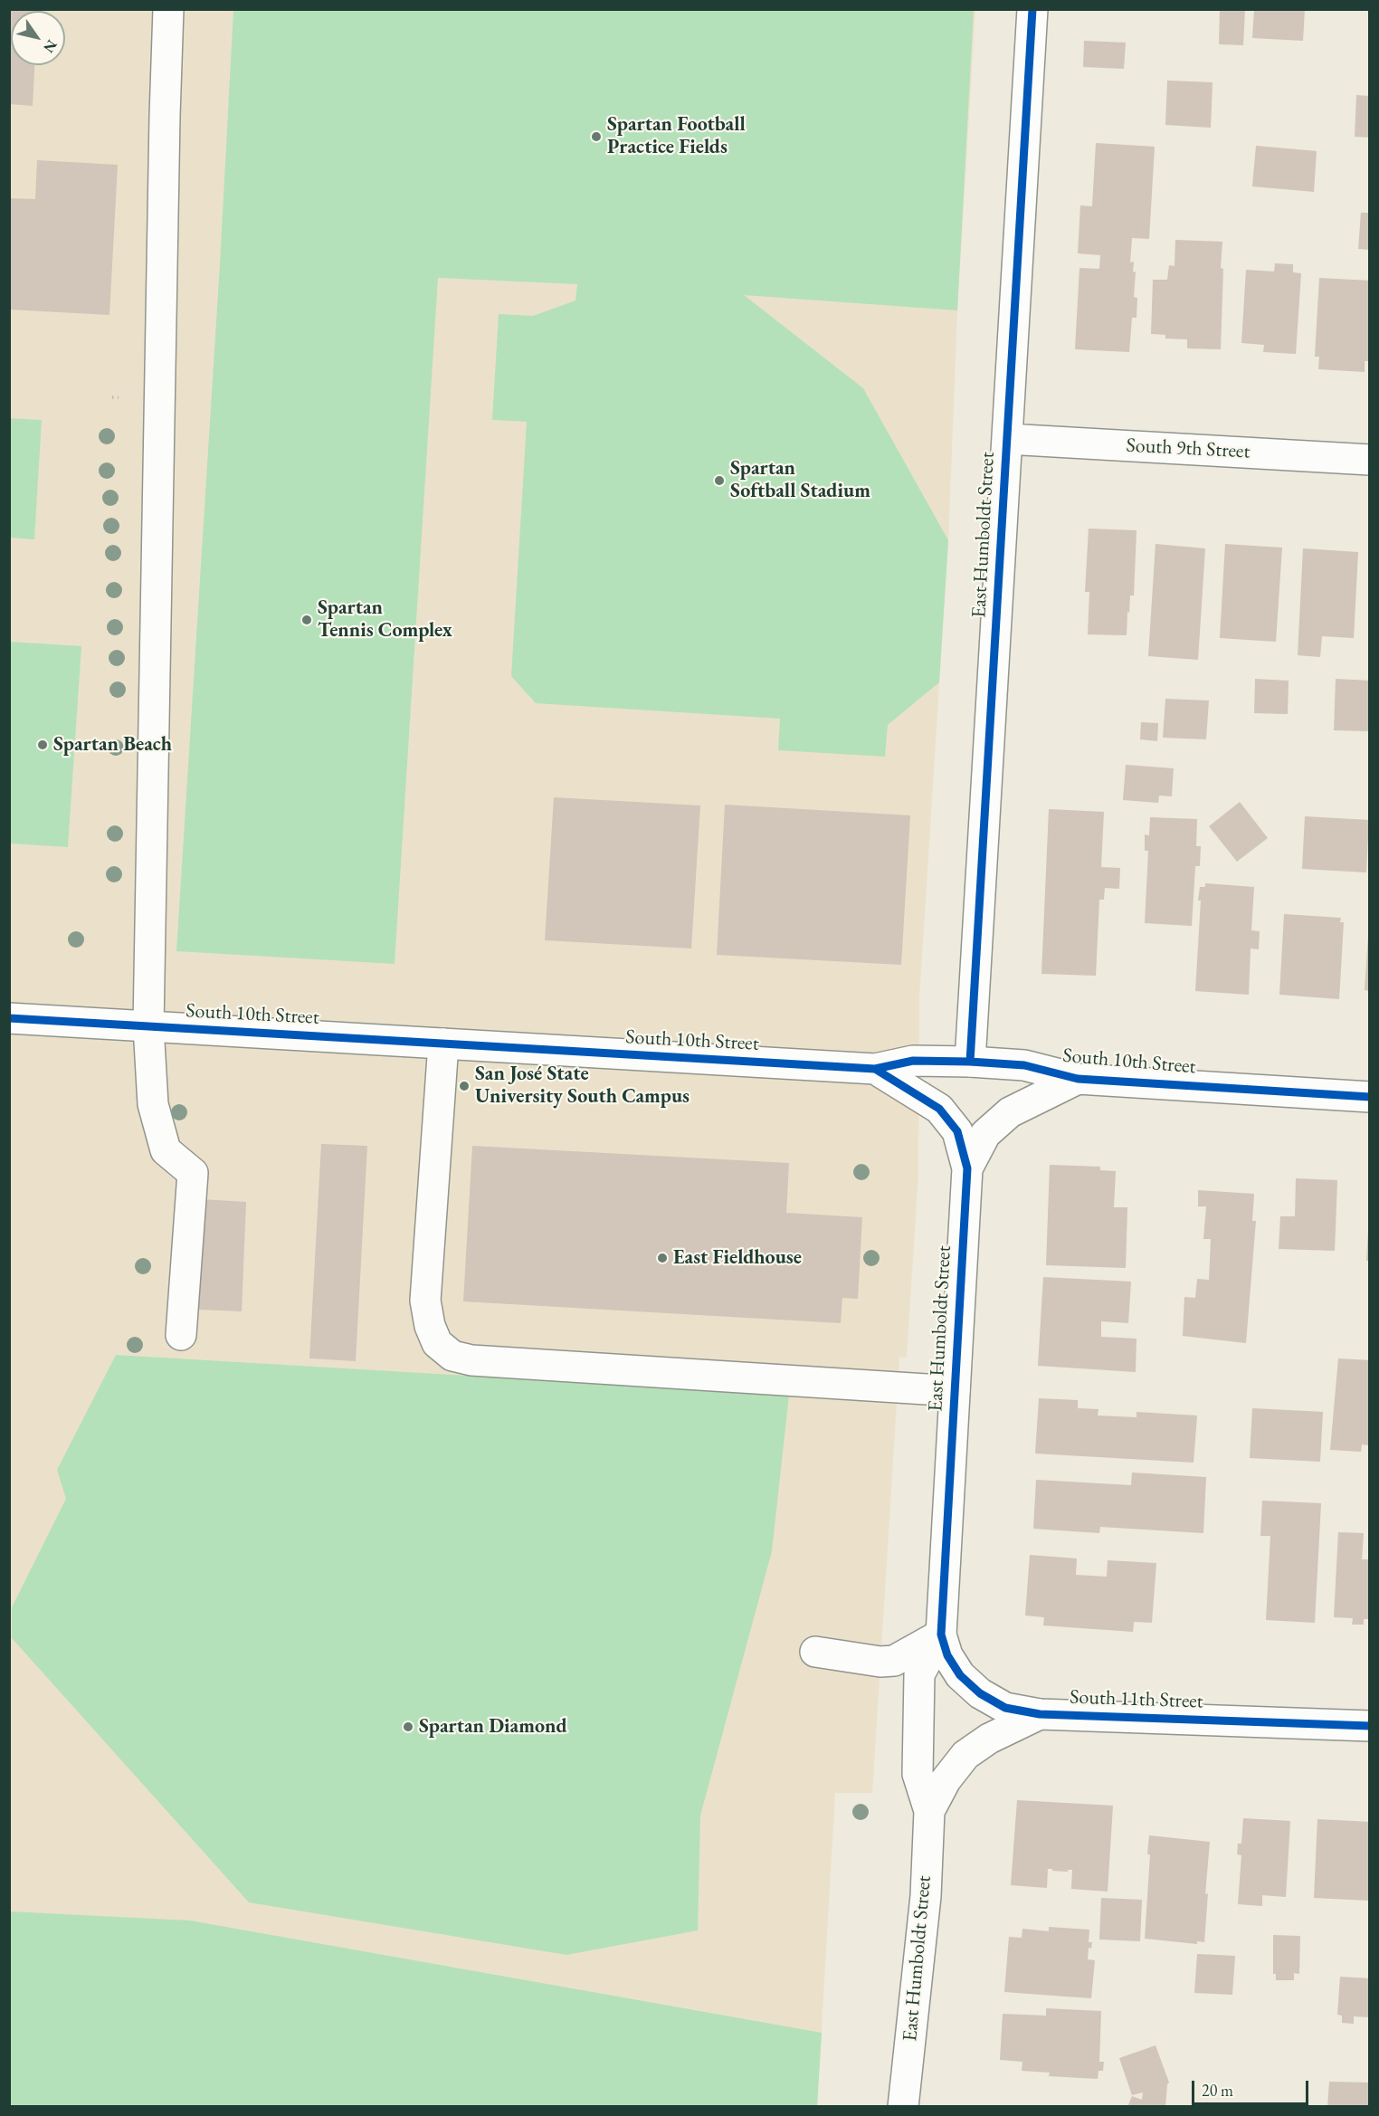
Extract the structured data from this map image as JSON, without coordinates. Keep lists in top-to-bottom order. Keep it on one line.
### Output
{"streets":{"main road":["South 9th Street","East Humboldt Street","South 10th Street","South 11th Street"]},"crossings":[["South 9th Street","East Humboldt Street"],["East Humboldt Street","South 10th Street"],["East Humboldt Street","South 11th Street"]],"places":["Spartan Football Practice Fields","Spartan Softball Stadium","Spartan Tennis Complex","Spartan Beach","San José State University South Campus","East Fieldhouse","Spartan Diamond"],"scale_bar":"20 m","north":"bottom right"}
